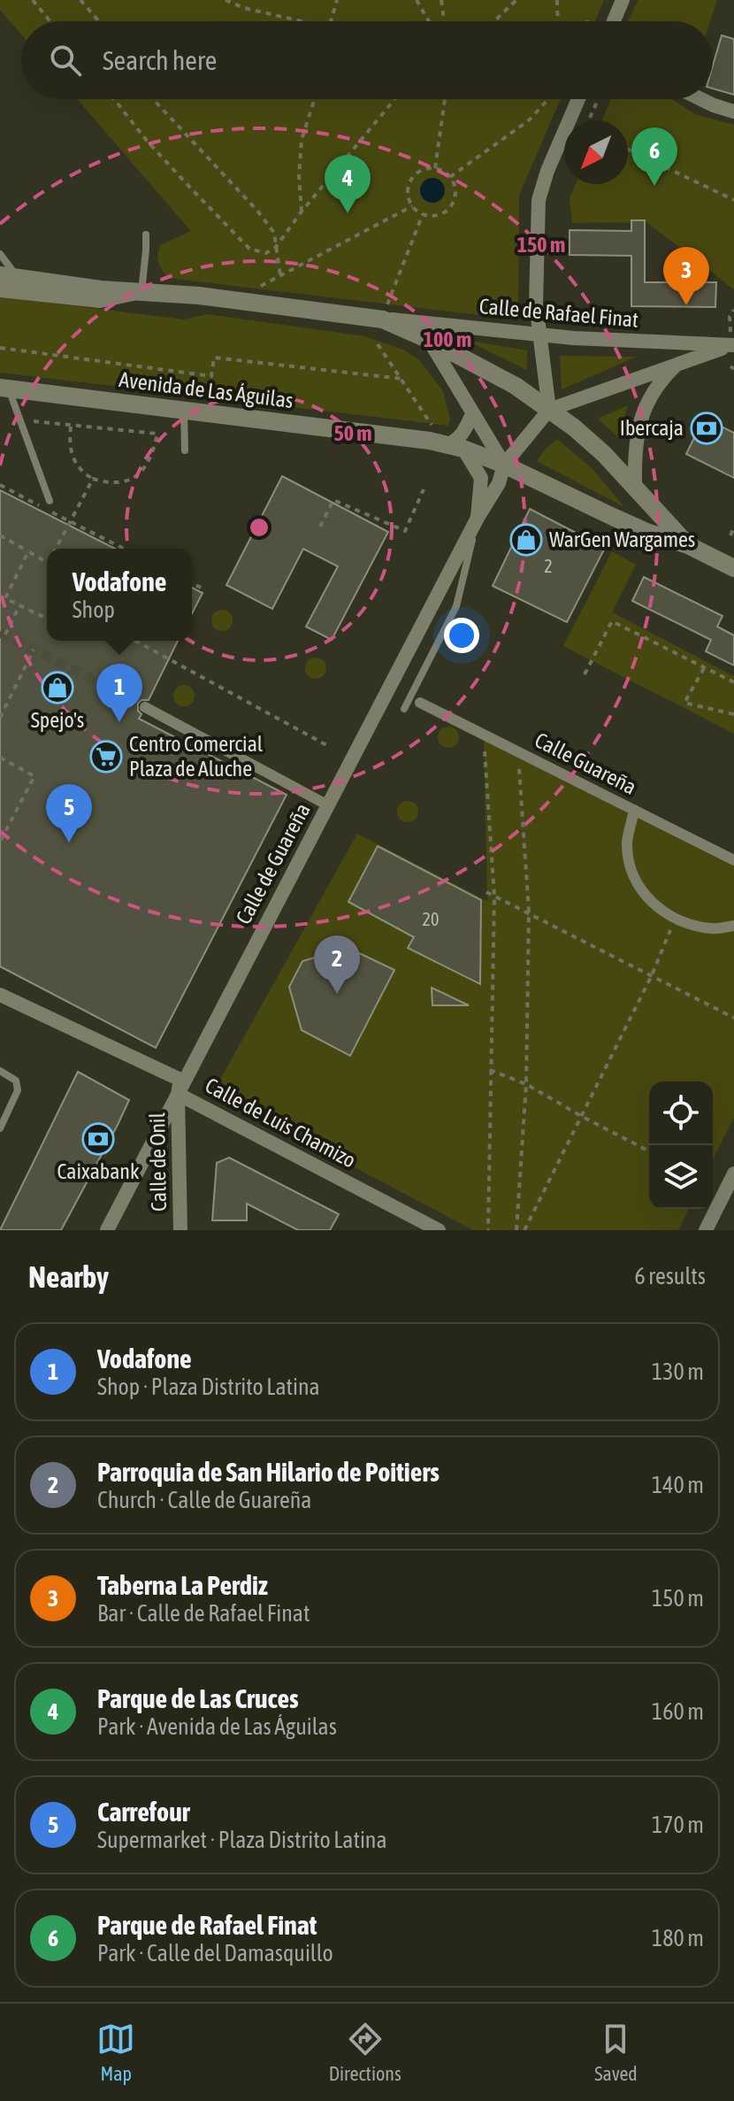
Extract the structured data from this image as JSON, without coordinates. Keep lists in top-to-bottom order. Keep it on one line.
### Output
{"streets":{"street":["Calle de Rafael Finat","Avenida de Las Águilas","Calle Guareña","Calle de Guareña","Calle de Luis Chamizo","Calle de Onil"]},"crossings":[["Calle de Rafael Finat","Avenida de Las Águilas"],["Avenida de Las Águilas","Calle de Guareña"],["Calle de Guareña","Calle de Luis Chamizo"],["Calle de Guareña","Calle de Onil"],["Calle de Luis Chamizo","Calle de Onil"]],"places":{"bank":["Ibercaja","Caixabank"],"shop":["WarGen Wargames","Spejo's"],"supermarket":["Centro Comercial Plaza de Aluche"]},"house_numbers":["2","20"],"north":"bottom left","page":{"search":"Search here","pins":["6","4","3","1","5","2"],"popup":["Vodafone","Shop"],"heading":["Nearby","6 results"],"list":[{"mark":"1","name":"Vodafone","note":"Shop · Plaza Distrito Latina","value":"130 m"},{"mark":"2","name":"Parroquia de San Hilario de Poitiers","note":"Church · Calle de Guareña","value":"140 m"},{"mark":"3","name":"Taberna La Perdiz","note":"Bar · Calle de Rafael Finat","value":"150 m"},{"mark":"4","name":"Parque de Las Cruces","note":"Park · Avenida de Las Águilas","value":"160 m"},{"mark":"5","name":"Carrefour","note":"Supermarket · Plaza Distrito Latina","value":"170 m"},{"mark":"6","name":"Parque de Rafael Finat","note":"Park · Calle del Damasquillo","value":"180 m"}],"nav":["Map","Directions","Saved"]},"rings":["150 m","100 m","50 m"]}
